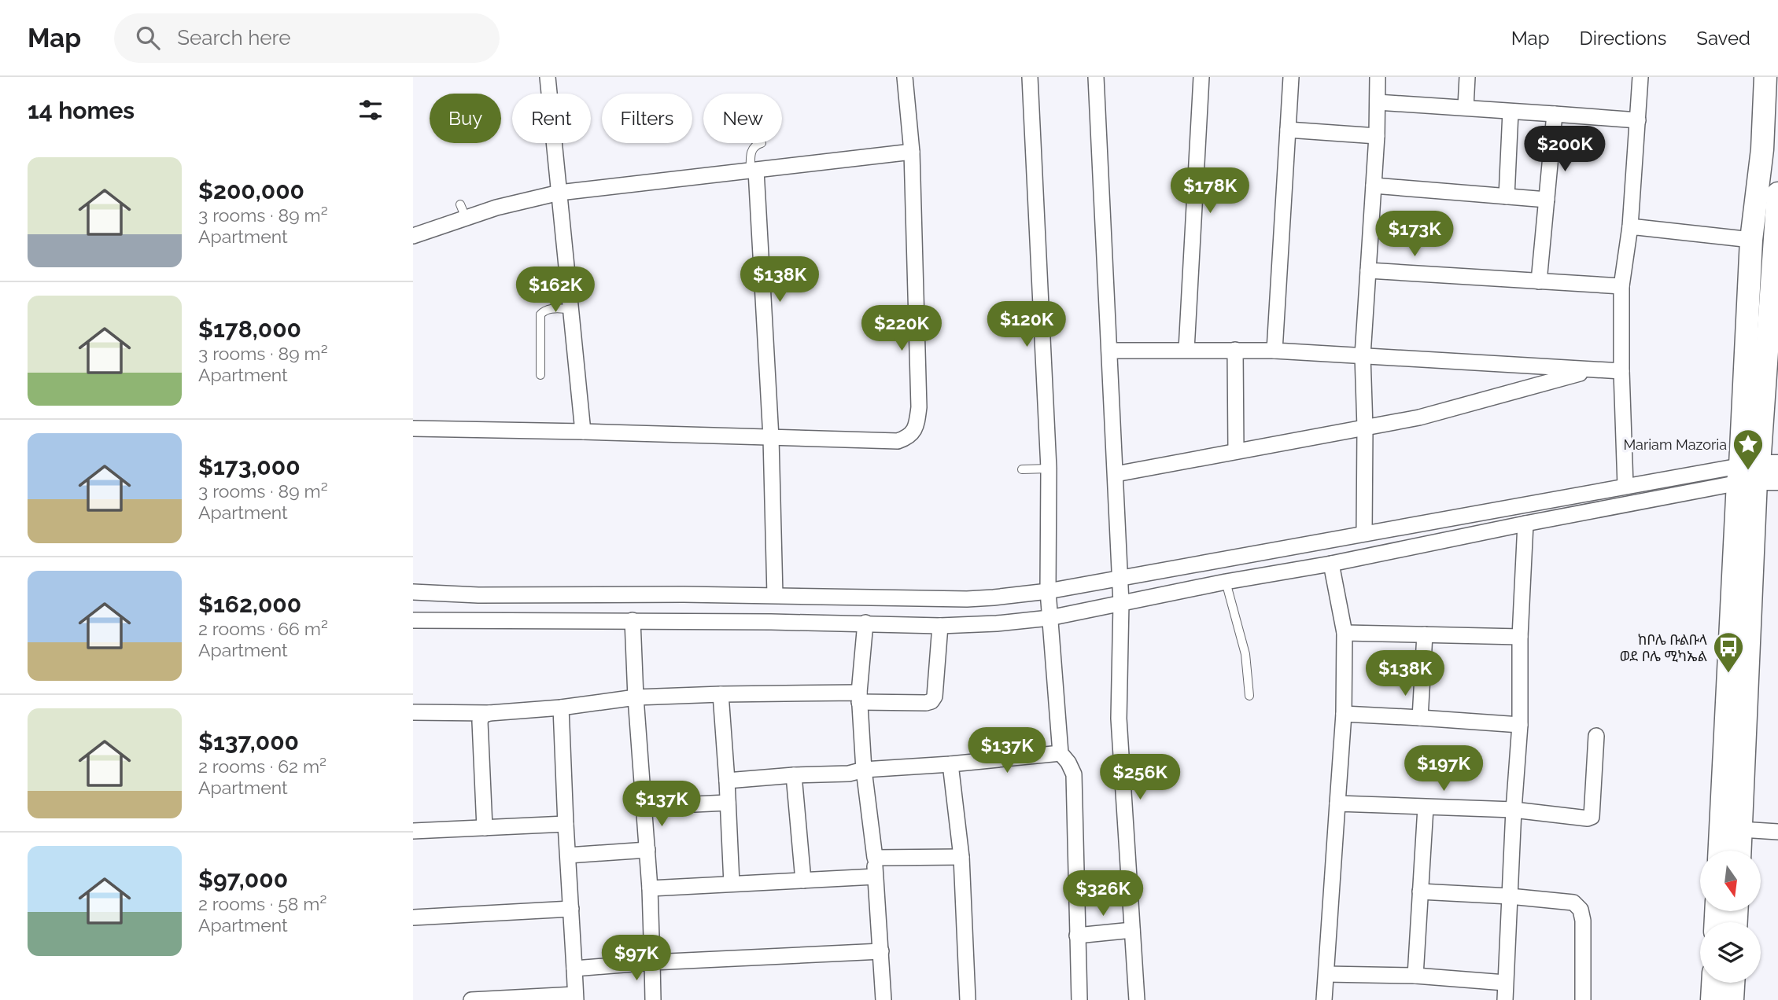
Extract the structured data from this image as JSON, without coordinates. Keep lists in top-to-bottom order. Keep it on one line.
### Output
{"places":{"place":["Mariam Mazoria"],"bus stop":["ከቦሌ ቡልቡላ ወደ ቦሌ ሚካኤል"]},"north":"bottom","page":{"header":"Map","search":"Search here","nav":["Map","Directions","Saved"],"heading":"14 homes","chip":["Buy","Rent","Filters","New"],"price":["$200K","$178K","$173K","$138K","$162K","$120K","$220K","$138K","$137K","$197K","$256K","$137K","$326K","$97K"],"list":[{"name":"$200,000","note":"3 rooms · 89 m² · Apartment"},{"name":"$178,000","note":"3 rooms · 89 m² · Apartment"},{"name":"$173,000","note":"3 rooms · 89 m² · Apartment"},{"name":"$162,000","note":"2 rooms · 66 m² · Apartment"},{"name":"$137,000","note":"2 rooms · 62 m² · Apartment"},{"name":"$97,000","note":"2 rooms · 58 m² · Apartment"}]}}
